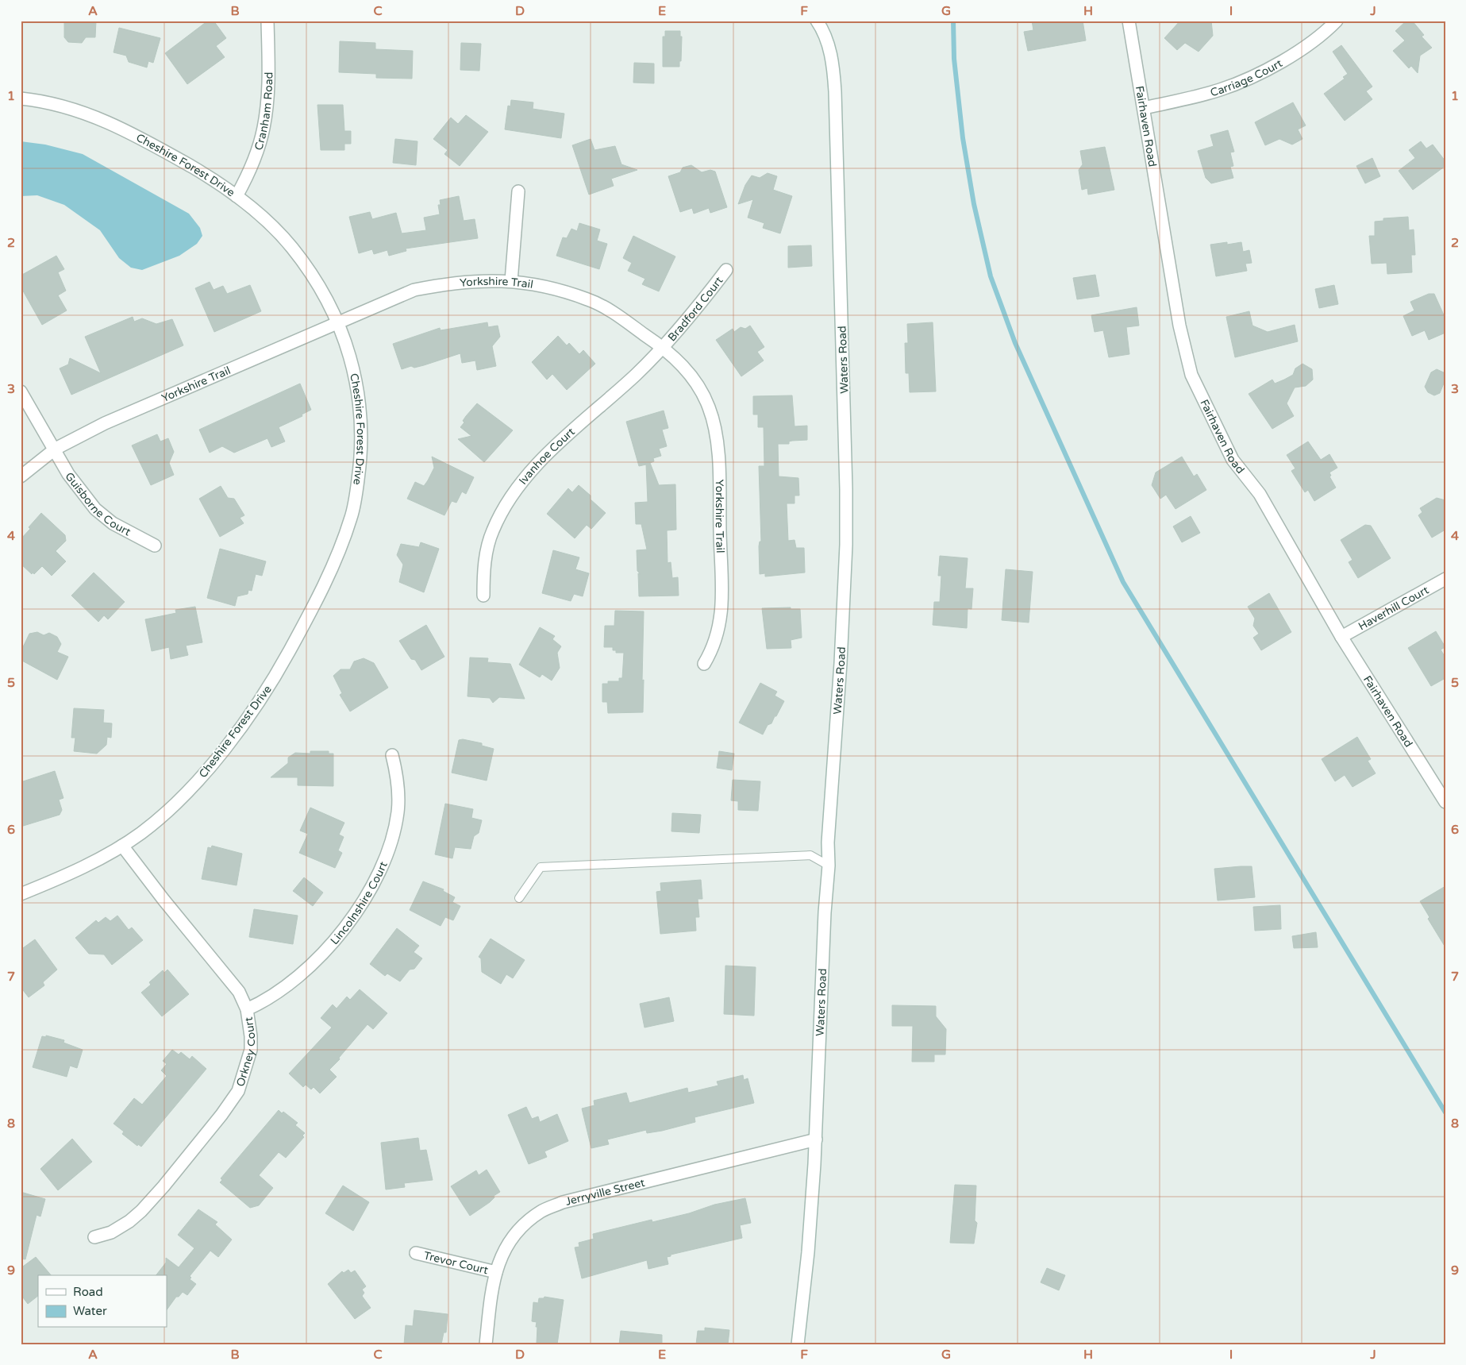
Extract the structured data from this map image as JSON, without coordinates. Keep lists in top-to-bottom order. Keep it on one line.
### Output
{"streets":{"street":["Carriage Court","Cranham Road","Fairhaven Road","Cheshire Forest Drive","Yorkshire Trail","Bradford Court","Waters Road","Ivanhoe Court","Guisborne Court","Haverhill Court","Lincolnshire Court","Orkney Court","Jerryville Street","Trevor Court"]},"crossings":[["Carriage Court","Fairhaven Road"],["Cranham Road","Cheshire Forest Drive"],["Fairhaven Road","Haverhill Court"],["Cheshire Forest Drive","Yorkshire Trail"],["Cheshire Forest Drive","Orkney Court"],["Yorkshire Trail","Bradford Court"],["Yorkshire Trail","Ivanhoe Court"],["Yorkshire Trail","Guisborne Court"],["Bradford Court","Ivanhoe Court"],["Waters Road","Jerryville Street"],["Lincolnshire Court","Orkney Court"],["Jerryville Street","Trevor Court"]],"legend":["Road","Water"],"grid":{"columns":["A","B","C","D","E","F","G","H","I","J"],"rows":["1","2","3","4","5","6","7","8","9"]}}
